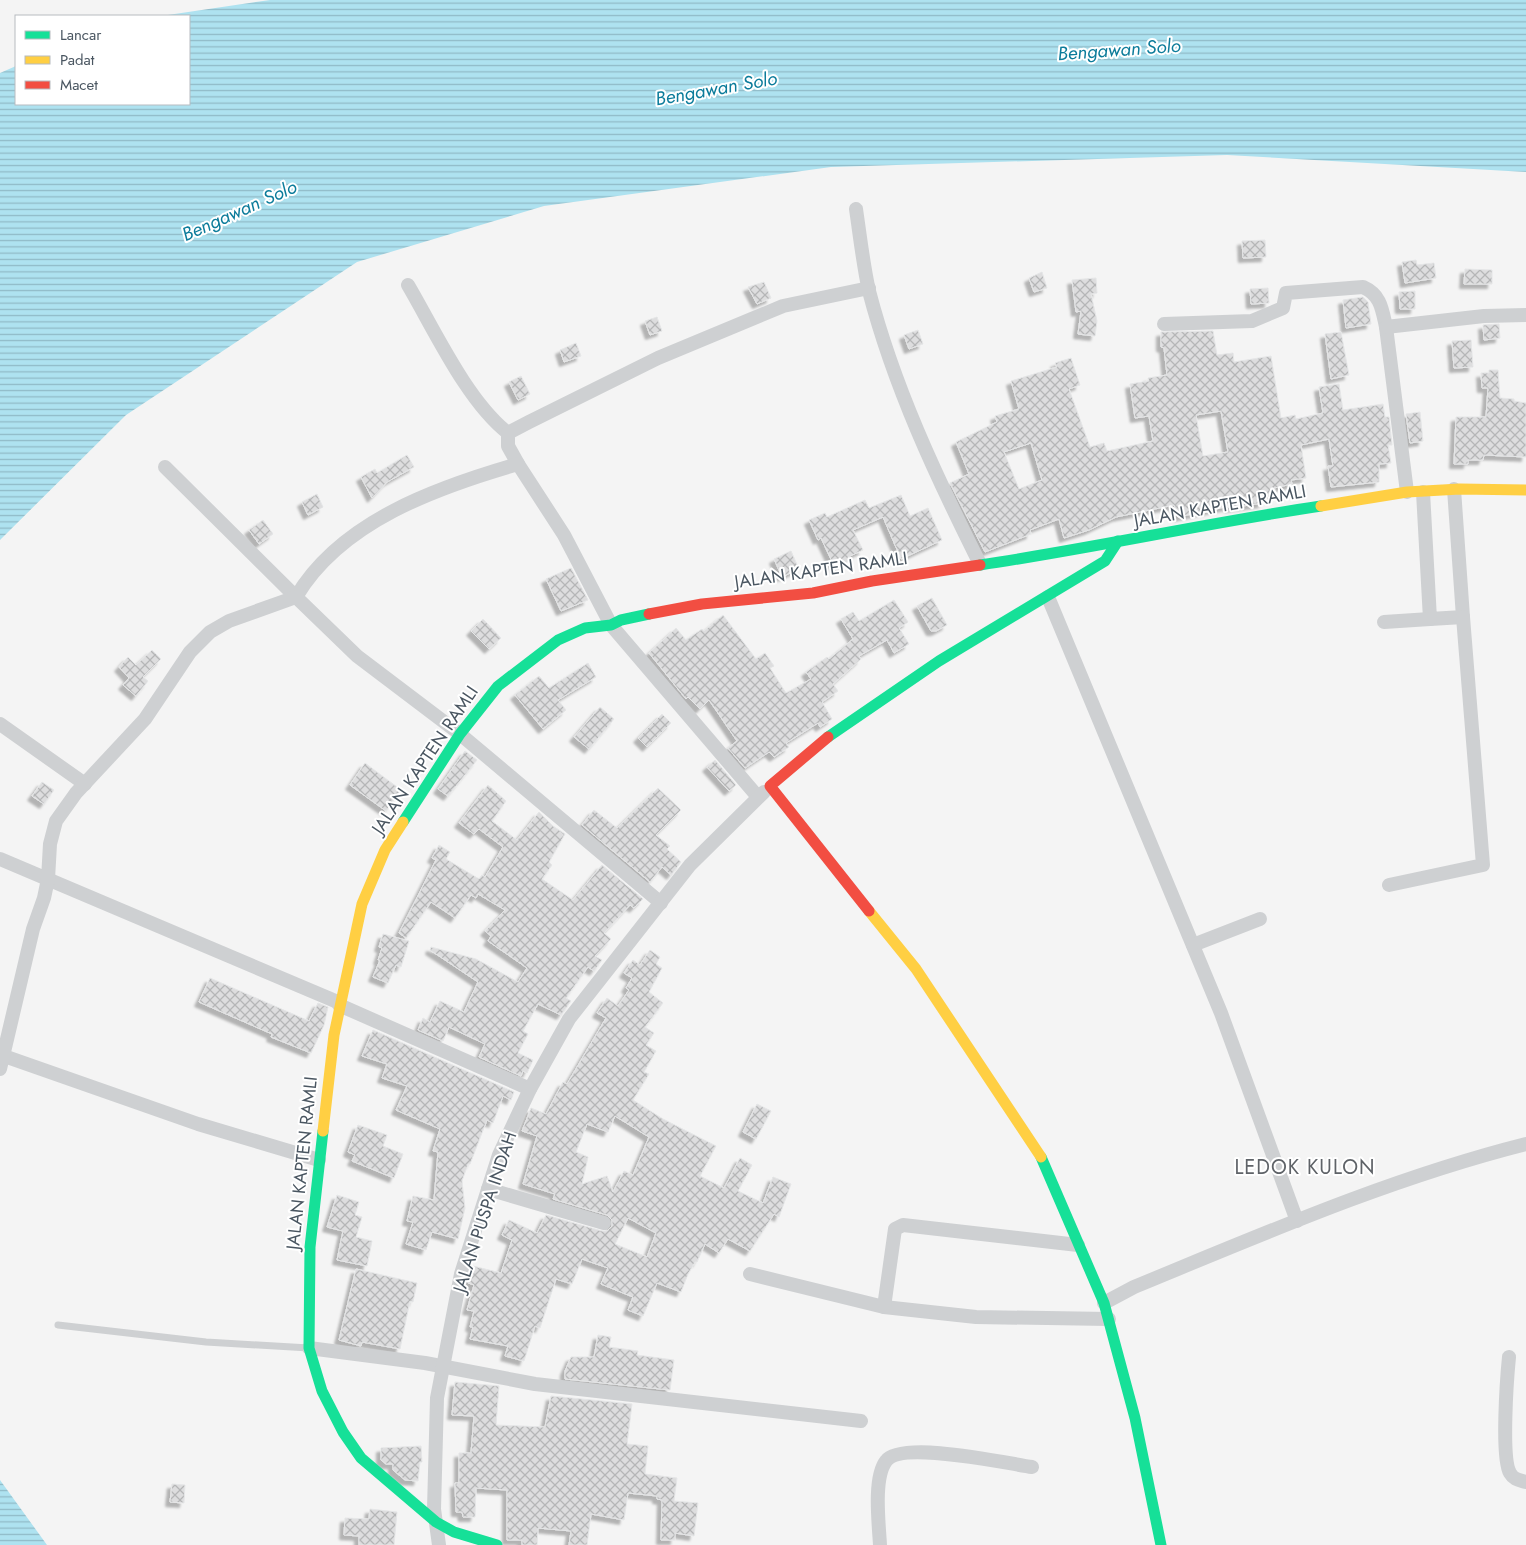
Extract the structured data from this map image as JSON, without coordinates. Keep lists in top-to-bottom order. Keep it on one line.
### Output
{"streets":{"street":["JALAN KAPTEN RAMLI","JALAN PUSPA INDAH"]},"crossings":[["JALAN KAPTEN RAMLI","JALAN PUSPA INDAH"]],"districts":["LEDOK KULON"],"water":["Bengawan Solo"],"legend":["Lancar","Padat","Macet"]}
